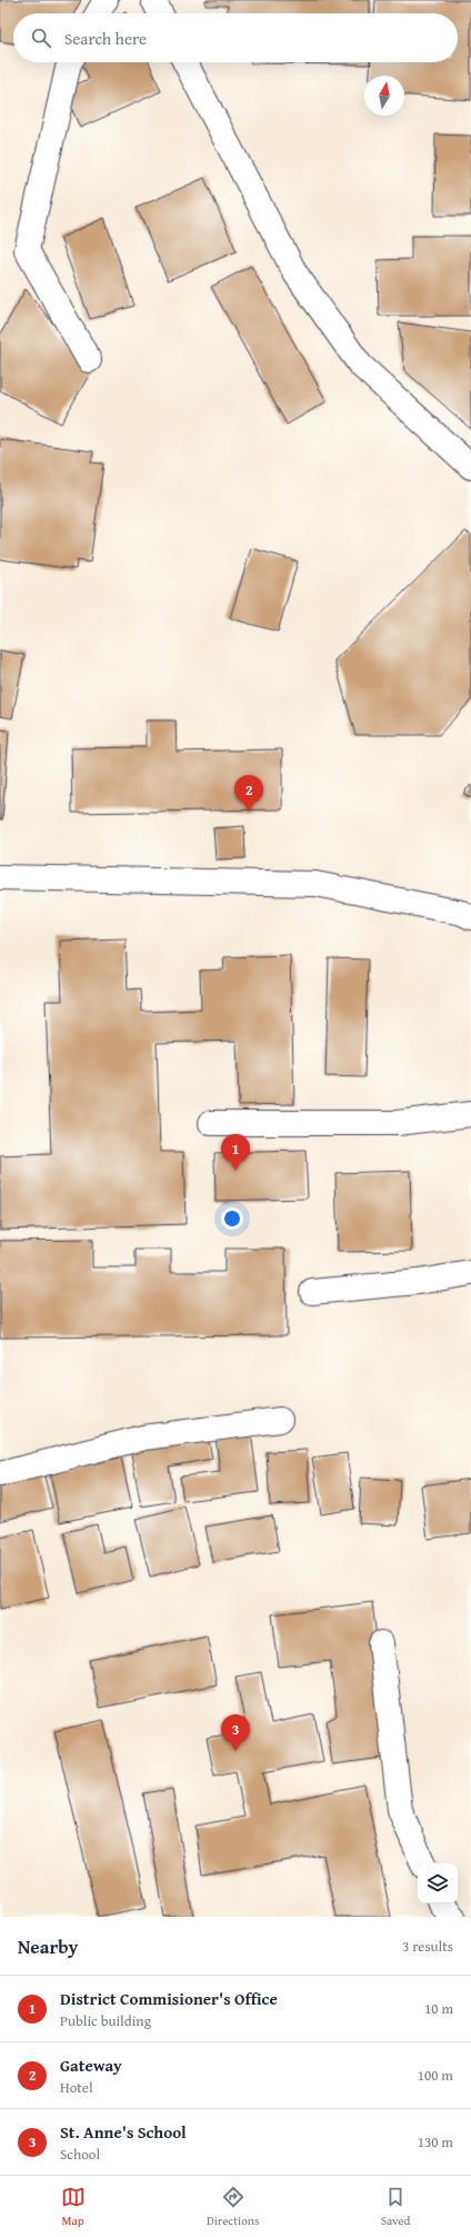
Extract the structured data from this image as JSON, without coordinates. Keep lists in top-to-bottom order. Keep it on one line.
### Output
{"north":"top","page":{"search":"Search here","pins":["2","1","3"],"heading":["Nearby","3 results"],"list":[{"mark":"1","name":"District Commisioner's Office","note":"Public building","value":"10 m"},{"mark":"2","name":"Gateway","note":"Hotel","value":"100 m"},{"mark":"3","name":"St. Anne's School","note":"School","value":"130 m"}],"nav":["Map","Directions","Saved"]}}
